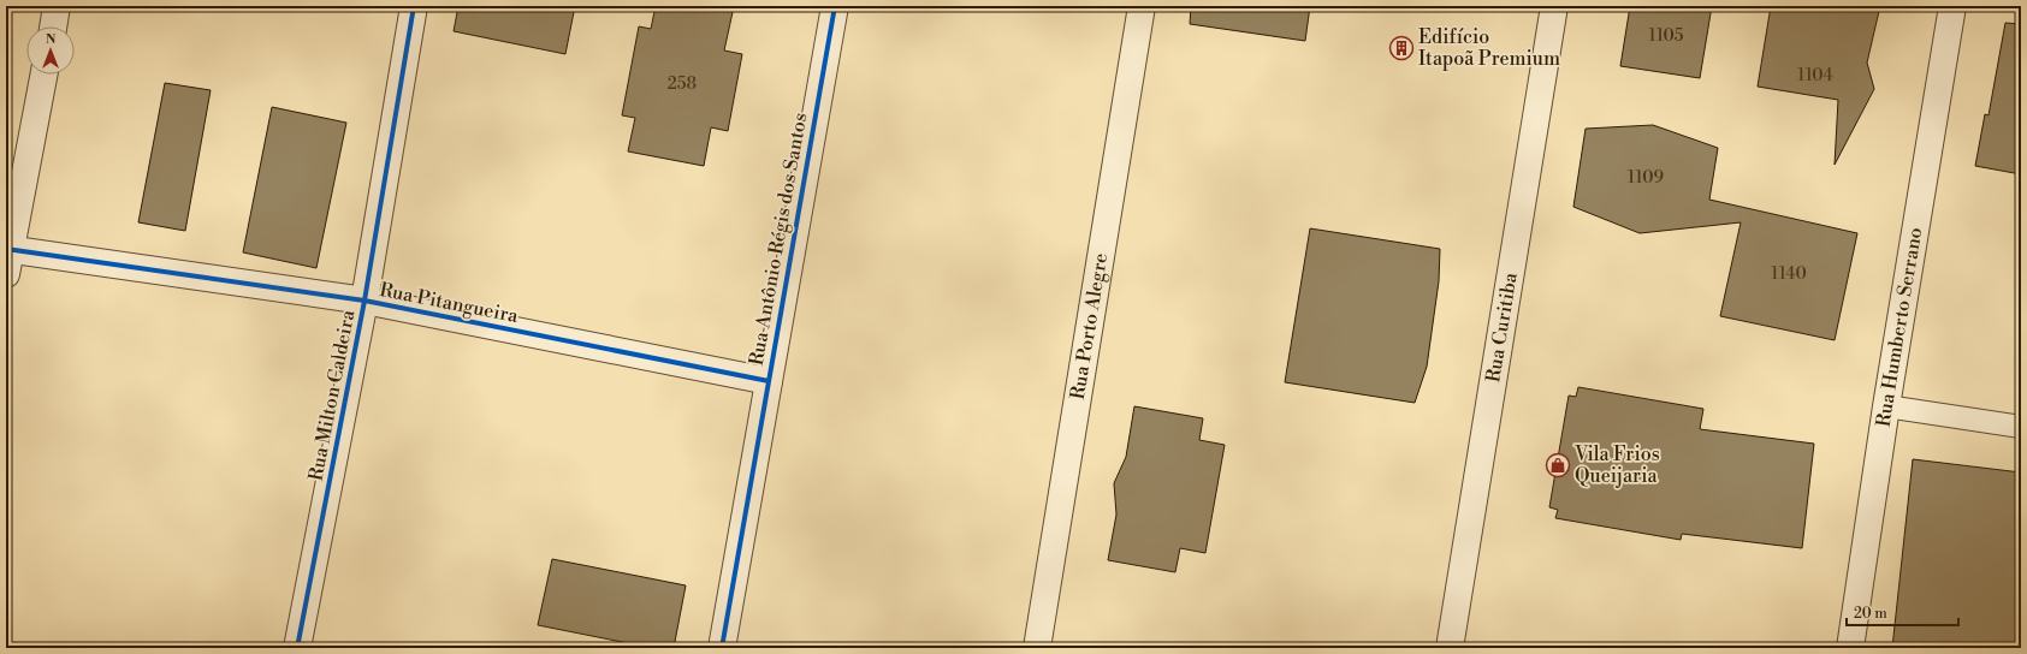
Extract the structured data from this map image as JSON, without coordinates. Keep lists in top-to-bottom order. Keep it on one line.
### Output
{"streets":{"street":["Rua Antônio Régis dos Santos","Rua Pitangueira","Rua Porto Alegre","Rua Curitiba","Rua Humberto Serrano","Rua Milton Caldeira"]},"crossings":[["Rua Antônio Régis dos Santos","Rua Pitangueira"],["Rua Pitangueira","Rua Milton Caldeira"]],"places":{"building":["Edifício Itapoã Premium"],"shop":["Vila Frios Queijaria"]},"house_numbers":["1105","1104","258","1109","1140"],"scale_bar":"20 m","north":"top"}
